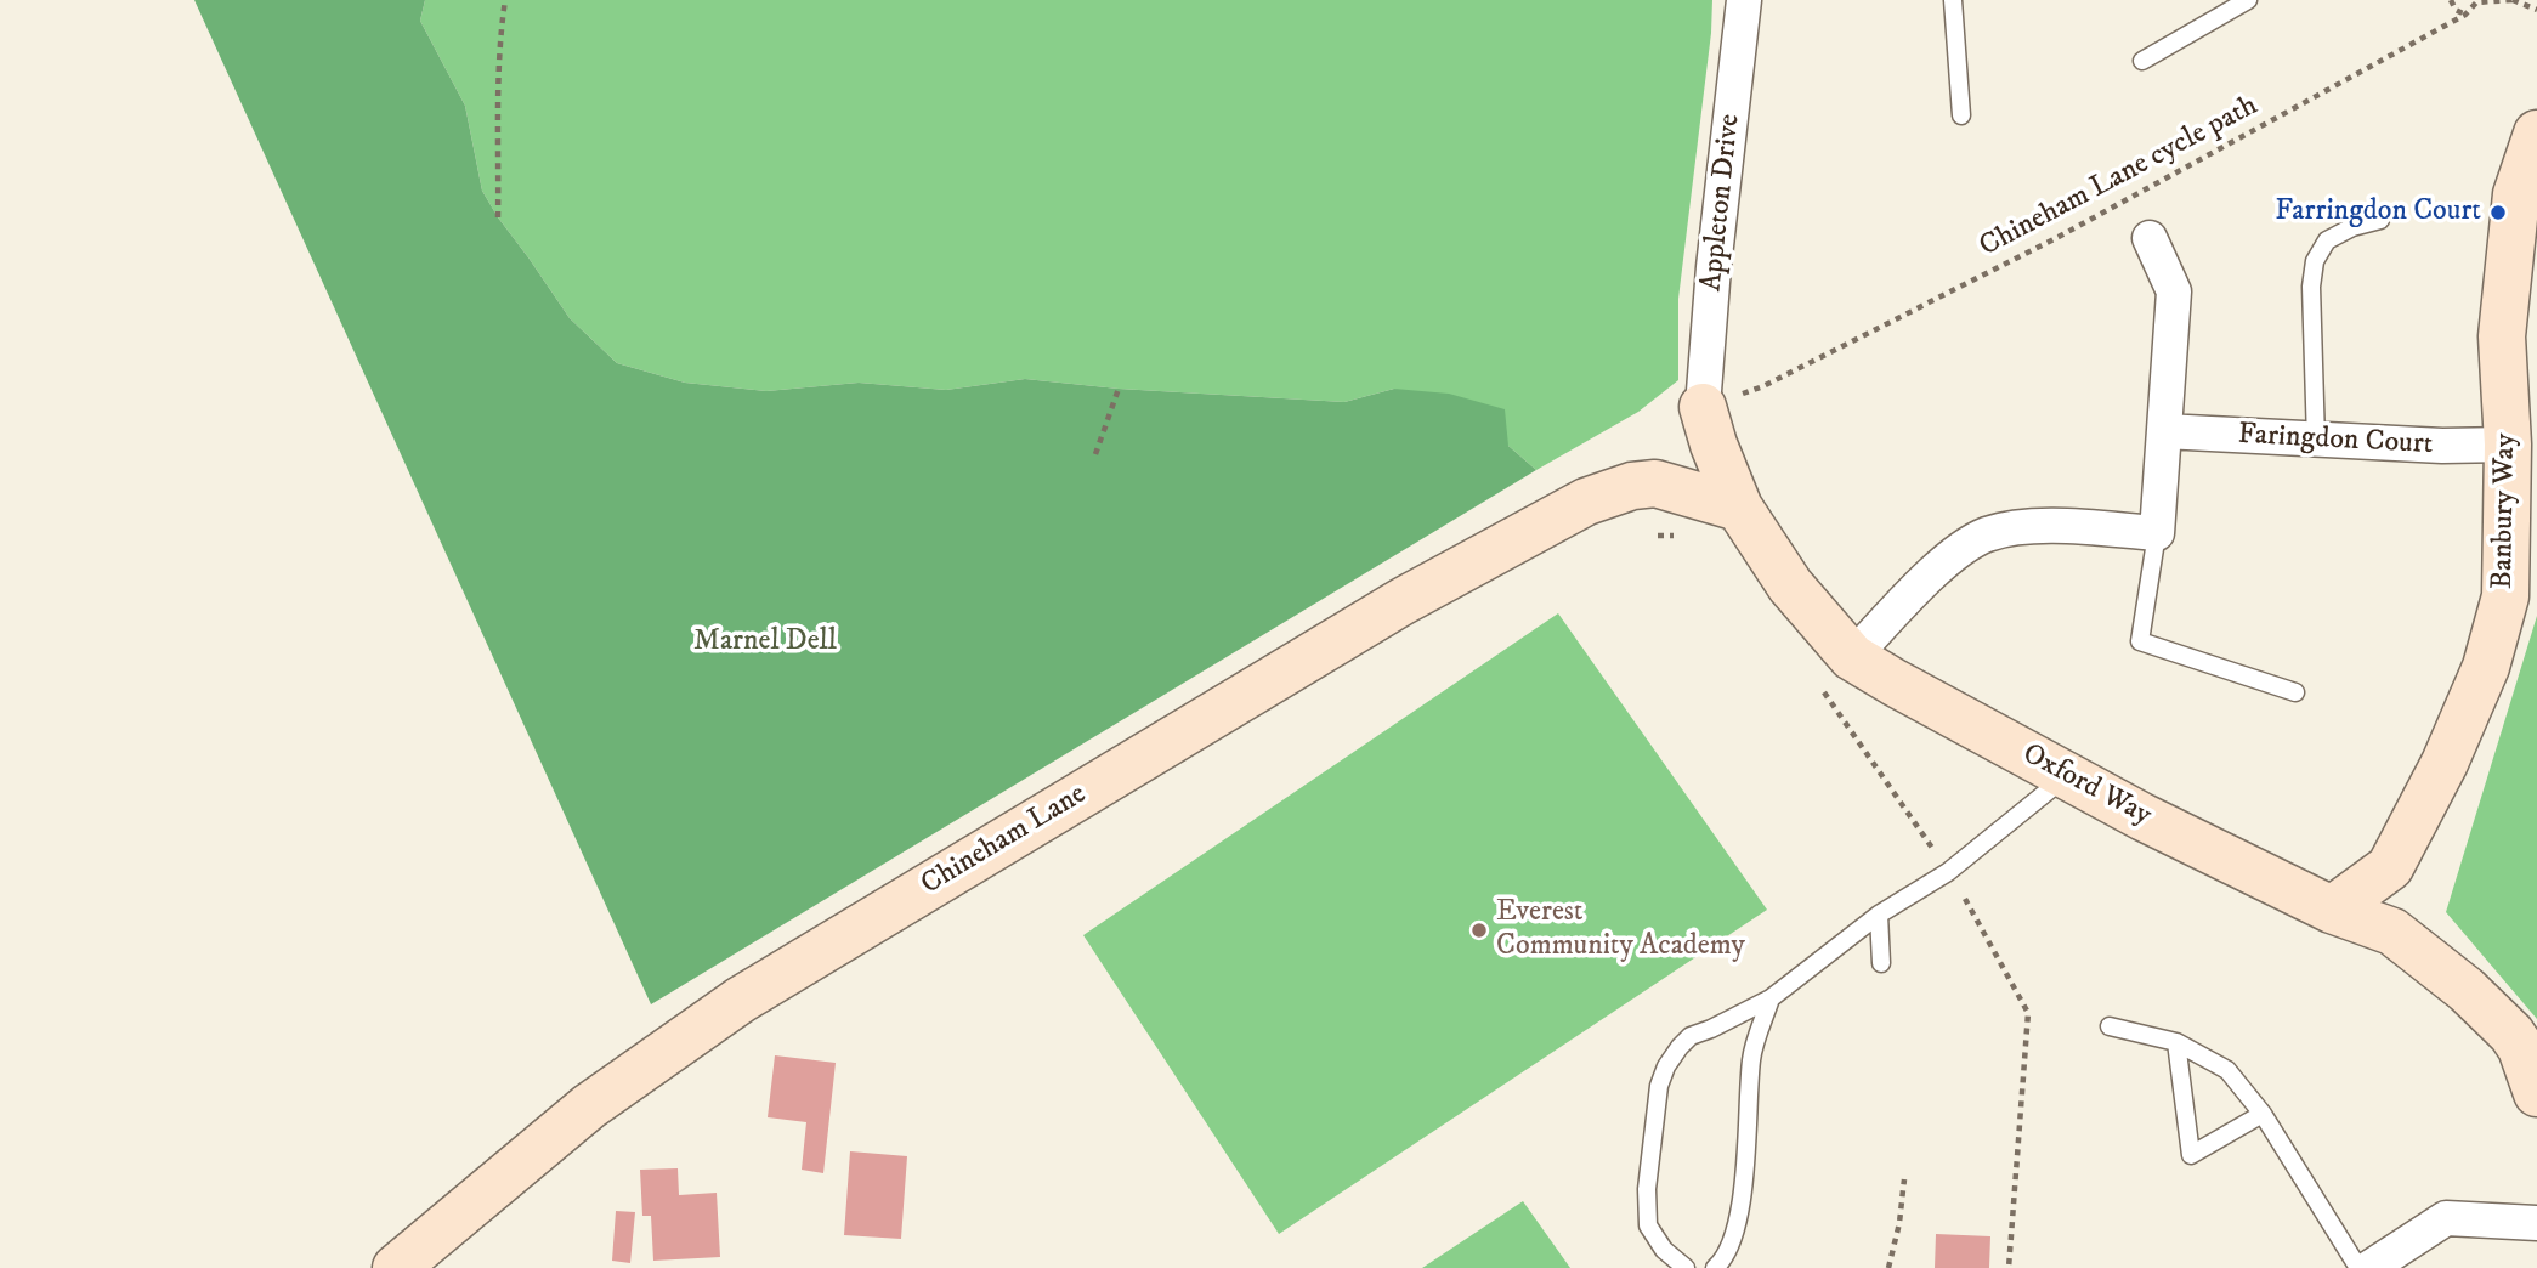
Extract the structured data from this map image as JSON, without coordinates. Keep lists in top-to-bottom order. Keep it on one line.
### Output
{"streets":{"street":["Appleton Drive","Faringdon Court","Banbury Way","Oxford Way","Chineham Lane"],"path":["Chineham Lane cycle path"]},"crossings":[["Chineham Lane cycle path","Appleton Drive"],["Chineham Lane cycle path","Oxford Way"],["Chineham Lane cycle path","Chineham Lane"],["Appleton Drive","Oxford Way"],["Appleton Drive","Chineham Lane"],["Faringdon Court","Banbury Way"],["Oxford Way","Chineham Lane"]],"parks":["Marnel Dell"],"places":["Farringdon Court","Everest Community Academy"]}
